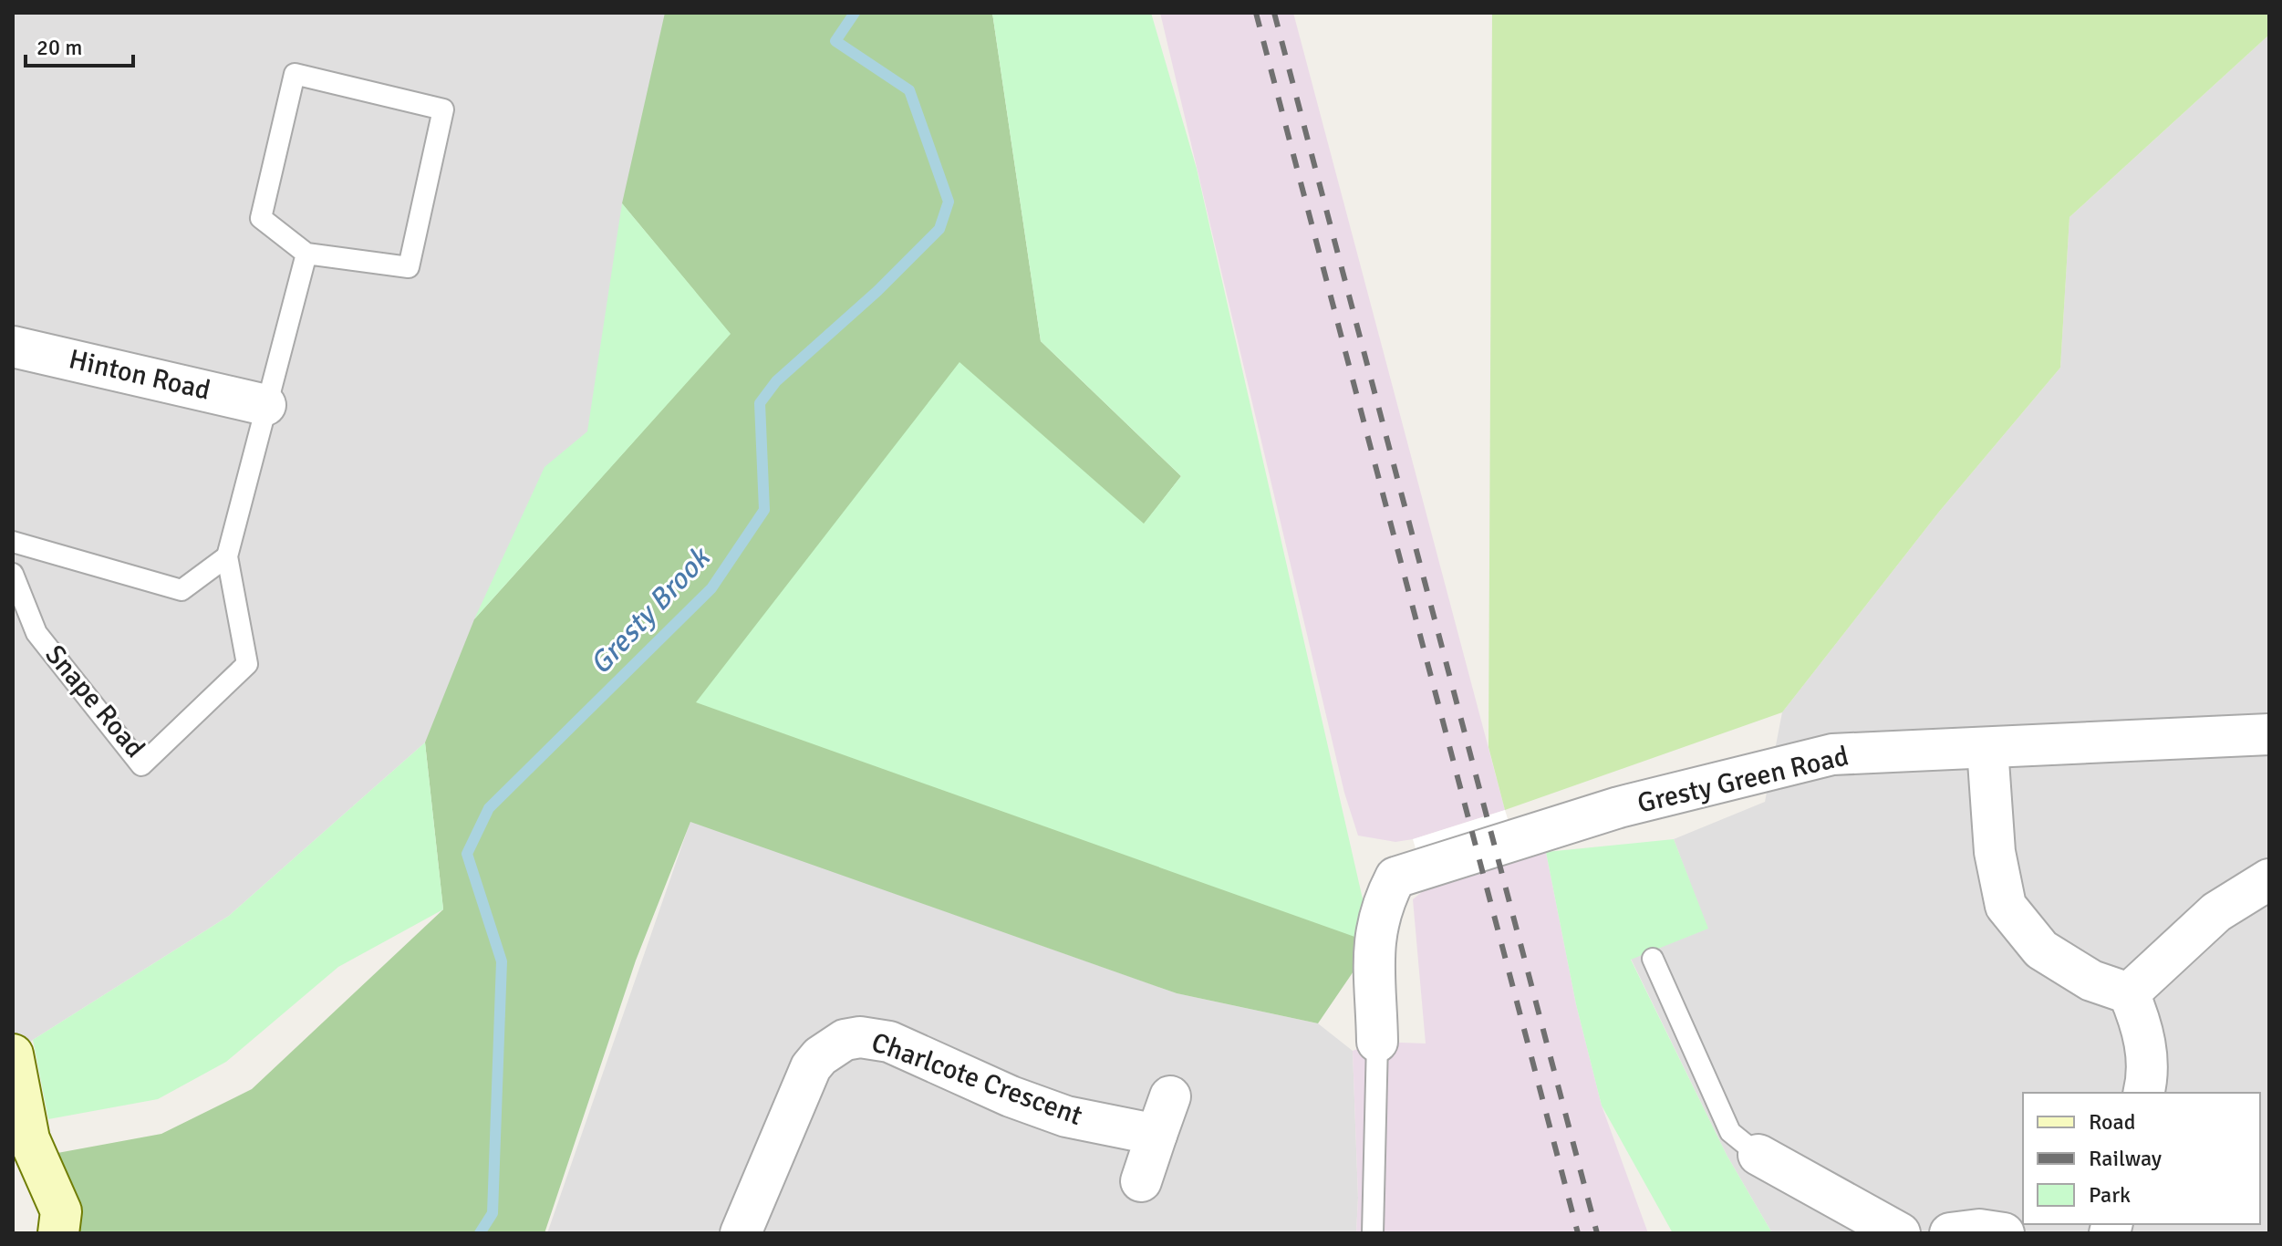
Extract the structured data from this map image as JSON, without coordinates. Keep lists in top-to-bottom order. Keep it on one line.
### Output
{"streets":{"street":["Hinton Road","Gresty Green Road","Charlcote Crescent"],"lane":["Snape Road"]},"crossings":[["Hinton Road","Snape Road"]],"water":["Gresty Brook"],"legend":["Road","Railway","Park"],"scale_bar":"20 m"}
